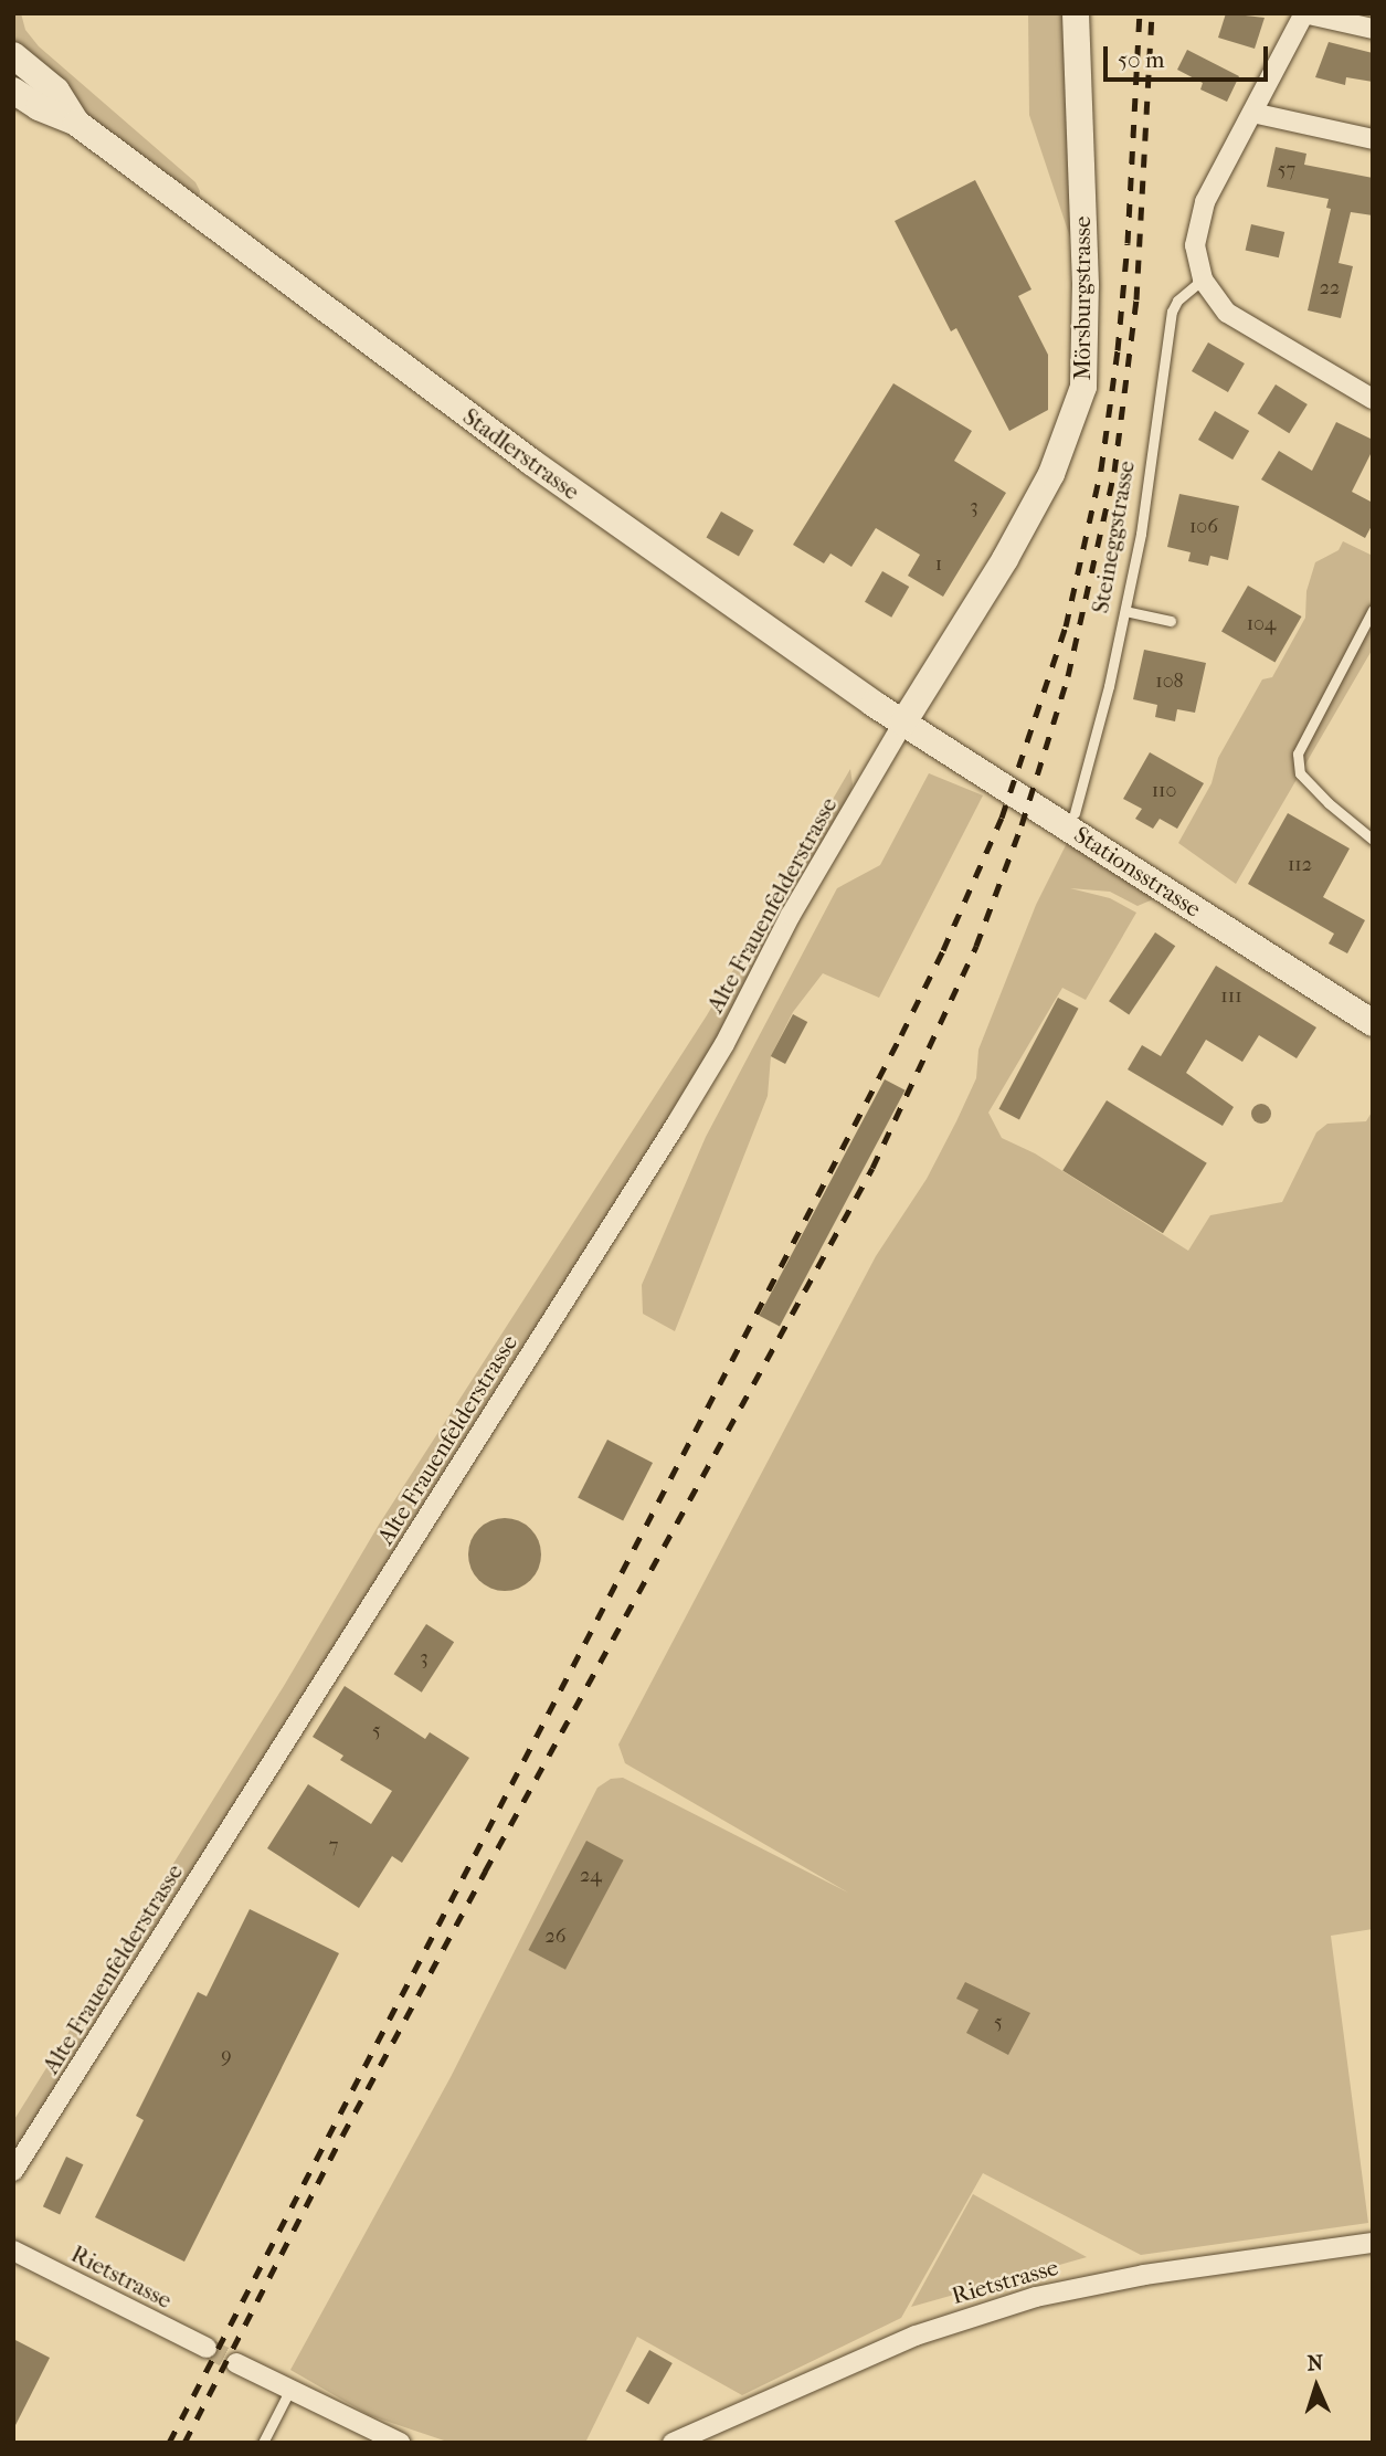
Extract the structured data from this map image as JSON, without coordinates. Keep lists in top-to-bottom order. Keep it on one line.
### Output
{"streets":{"main road":["Mörsburgstrasse","Stadlerstrasse","Stationsstrasse"],"street":["Alte Frauenfelderstrasse","Rietstrasse"],"lane":["Steineggstrasse"]},"crossings":[["Mörsburgstrasse","Stadlerstrasse"],["Mörsburgstrasse","Stationsstrasse"],["Mörsburgstrasse","Alte Frauenfelderstrasse"],["Stadlerstrasse","Stationsstrasse"],["Stadlerstrasse","Alte Frauenfelderstrasse"],["Stationsstrasse","Alte Frauenfelderstrasse"]],"house_numbers":["57","22","3","106","1","104","108","110","112","111","3","5","7","24","26","5","9"],"scale_bar":"50 m","north":"top"}
